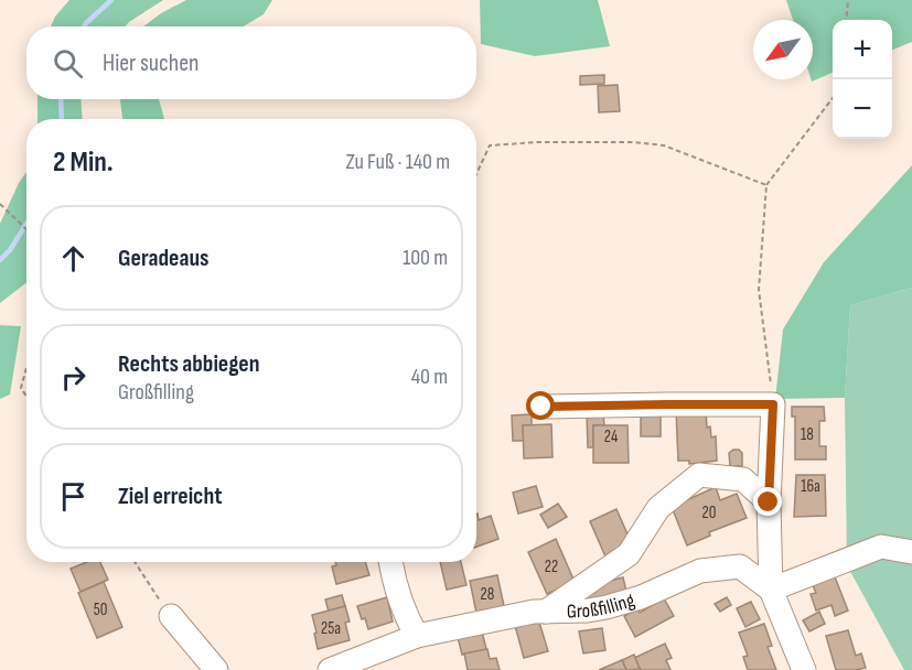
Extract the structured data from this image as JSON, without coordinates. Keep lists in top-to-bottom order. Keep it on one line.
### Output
{"streets":{"street":["Großfilling"]},"house_numbers":["18","24","16a","20","22","28","50","25a"],"north":"bottom left","page":{"map_buttons":["+","−"],"search":"Hier suchen","heading":["2 Min.","Zu Fuß · 140 m"],"list":[["Geradeaus","100 m"],["Rechts abbiegen","Großfilling","40 m"],"Ziel erreicht"]}}
